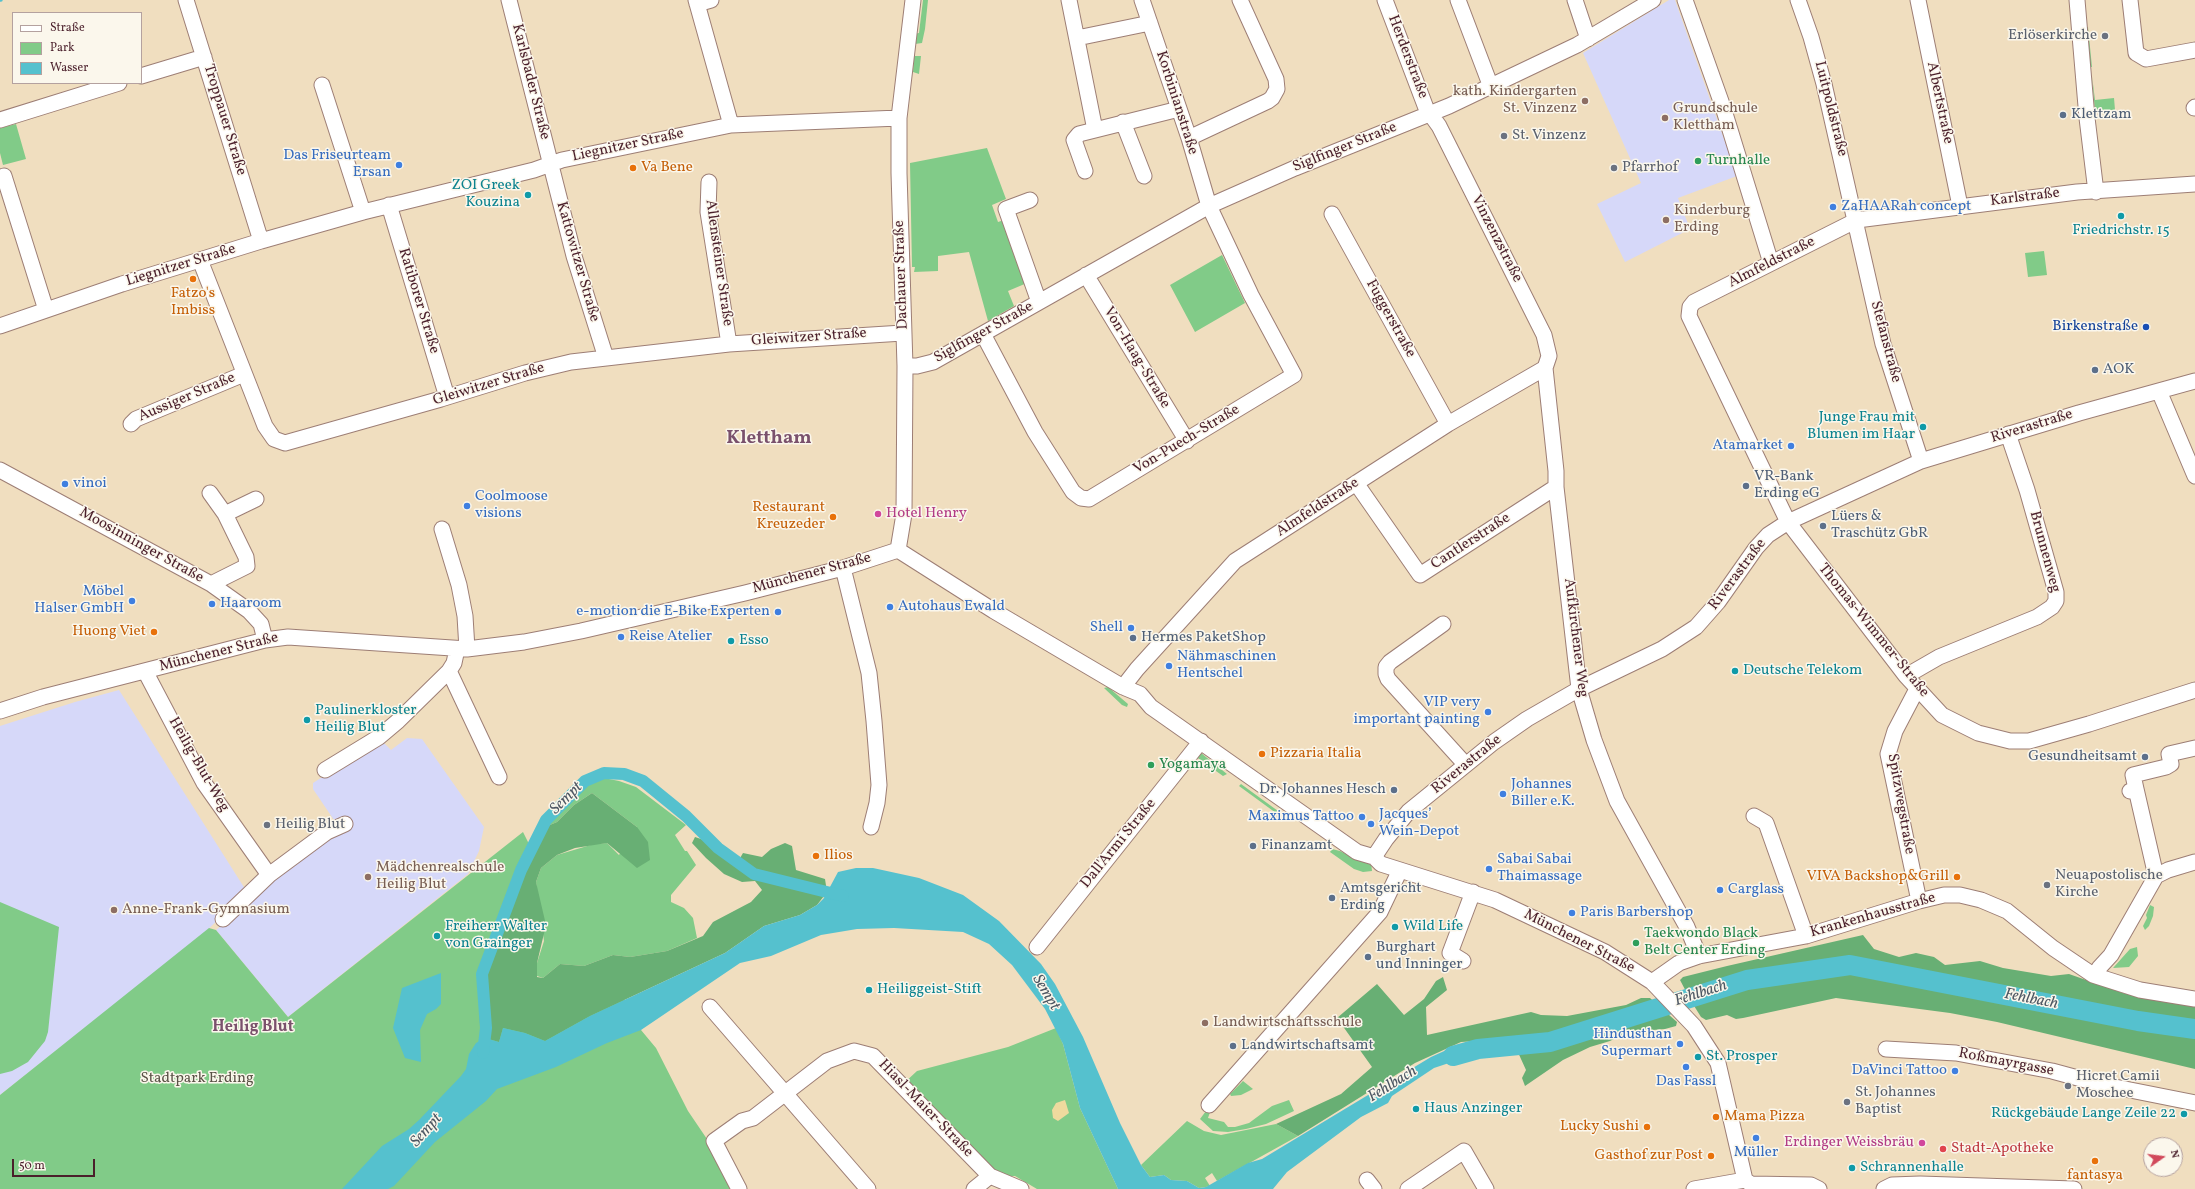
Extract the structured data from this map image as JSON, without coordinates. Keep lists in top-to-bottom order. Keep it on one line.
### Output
{"streets":{"street":["Herderstraße","Karlsbader Straße","Korbinianstraße","Albertstraße","Luitpoldstraße","Troppauer Straße","Liegnitzer Straße","Siglfinger Straße","Karlstraße","Vinzenzstraße","Kattowitzer Straße","Allensteiner Straße","Almfeldstraße","Dachauer Straße","Ratiborer Straße","Fuggerstraße","Gleiwitzer Straße","Stefanstraße","Von-Haag-Straße","Aussiger Straße","Riverastraße","Von-Puech-Straße","Cantlerstraße","Moosinninger Straße","Brunnenweg","Münchener Straße","Thomas-Wimmer-Straße","Aufkirchener Weg","Heilig-Blut-Weg","Spitzwegstraße","Dall'Armi Straße","Krankenhausstraße","Roßmayrgasse","Hiasl-Maier-Straße"]},"crossings":[["Herderstraße","Siglfinger Straße"],["Herderstraße","Vinzenzstraße"],["Karlsbader Straße","Liegnitzer Straße"],["Karlsbader Straße","Kattowitzer Straße"],["Korbinianstraße","Siglfinger Straße"],["Korbinianstraße","Von-Puech-Straße"],["Albertstraße","Karlstraße"],["Luitpoldstraße","Karlstraße"],["Luitpoldstraße","Almfeldstraße"],["Luitpoldstraße","Stefanstraße"],["Troppauer Straße","Liegnitzer Straße"],["Liegnitzer Straße","Kattowitzer Straße"],["Liegnitzer Straße","Dachauer Straße"],["Liegnitzer Straße","Ratiborer Straße"],["Liegnitzer Straße","Gleiwitzer Straße"],["Siglfinger Straße","Vinzenzstraße"],["Siglfinger Straße","Dachauer Straße"],["Siglfinger Straße","Von-Haag-Straße"],["Siglfinger Straße","Von-Puech-Straße"],["Karlstraße","Almfeldstraße"],["Karlstraße","Stefanstraße"],["Vinzenzstraße","Almfeldstraße"],["Vinzenzstraße","Aufkirchener Weg"],["Kattowitzer Straße","Gleiwitzer Straße"],["Allensteiner Straße","Gleiwitzer Straße"],["Almfeldstraße","Fuggerstraße"],["Almfeldstraße","Stefanstraße"],["Almfeldstraße","Cantlerstraße"],["Almfeldstraße","Münchener Straße"],["Almfeldstraße","Thomas-Wimmer-Straße"],["Almfeldstraße","Aufkirchener Weg"],["Dachauer Straße","Gleiwitzer Straße"],["Dachauer Straße","Münchener Straße"],["Ratiborer Straße","Gleiwitzer Straße"],["Gleiwitzer Straße","Aussiger Straße"],["Stefanstraße","Riverastraße"],["Von-Haag-Straße","Von-Puech-Straße"],["Riverastraße","Brunnenweg"],["Riverastraße","Münchener Straße"],["Riverastraße","Thomas-Wimmer-Straße"],["Riverastraße","Aufkirchener Weg"],["Cantlerstraße","Aufkirchener Weg"],["Moosinninger Straße","Münchener Straße"],["Brunnenweg","Thomas-Wimmer-Straße"],["Münchener Straße","Heilig-Blut-Weg"],["Münchener Straße","Dall'Armi Straße"],["Münchener Straße","Krankenhausstraße"],["Thomas-Wimmer-Straße","Spitzwegstraße"],["Aufkirchener Weg","Krankenhausstraße"],["Spitzwegstraße","Krankenhausstraße"]],"districts":["Klettham","Heilig Blut"],"water":["Sempt","Fehlbach"],"parks":["Stadtpark Erding"],"places":["Erlöserkirche","kath. Kindergarten St. Vinzenz","Klettzam","Grundschule Klettham","St. Vinzenz","Turnhalle","Das Friseurteam Ersan","Va Bene","Pfarrhof","ZOI Greek Kouzina","ZaHAARah concept","Friedrichstr. 15","Kinderburg Erding","Fatzo's Imbiss","Birkenstraße","AOK","Junge Frau mit Blumen im Haar","Atamarket","vinoi","VR-Bank Erding eG","Coolmoose visions","Hotel Henry","Restaurant Kreuzeder","Lüers & Traschütz GbR","Möbel Halser GmbH","Haaroom","Autohaus Ewald","e-motion die E-Bike Experten","Shell","Huong Viet","Reise Atelier","Hermes PaketShop","Esso","Nähmaschinen Hentschel","Deutsche Telekom","VIP very important painting","Paulinerkloster Heilig Blut","Pizzaria Italia","Gesundheitsamt","Yogamaya","Dr. Johannes Hesch","Johannes Biller e.K.","Maximus Tattoo","Jacques’ Wein-Depot","Heilig Blut","Finanzamt","Ilios","Sabai Sabai Thaimassage","Mädchenrealschule Heilig Blut","VIVA Backshop&Grill","Neuapostolische Kirche","Carglass","Amtsgericht Erding","Anne-Frank-Gymnasium","Paris Barbershop","Wild Life","Freiherr Walter von Grainger","Taekwondo Black Belt Center Erding","Burghart und Inninger","Heiliggeist-Stift","Landwirtschaftsschule","Hindusthan Supermart","Landwirtschaftsamt","St. Prosper","Das Fassl","DaVinci Tattoo","Hicret Camii Moschee","St. Johannes Baptist","Haus Anzinger","Rückgebäude Lange Zeile 22","Mama Pizza","Lucky Sushi","Müller","Erdinger Weissbräu","Stadt-Apotheke","Gasthof zur Post","fantasya","Schrannenhalle"],"legend":["Straße","Park","Wasser"],"scale_bar":"50 m","north":"right"}
